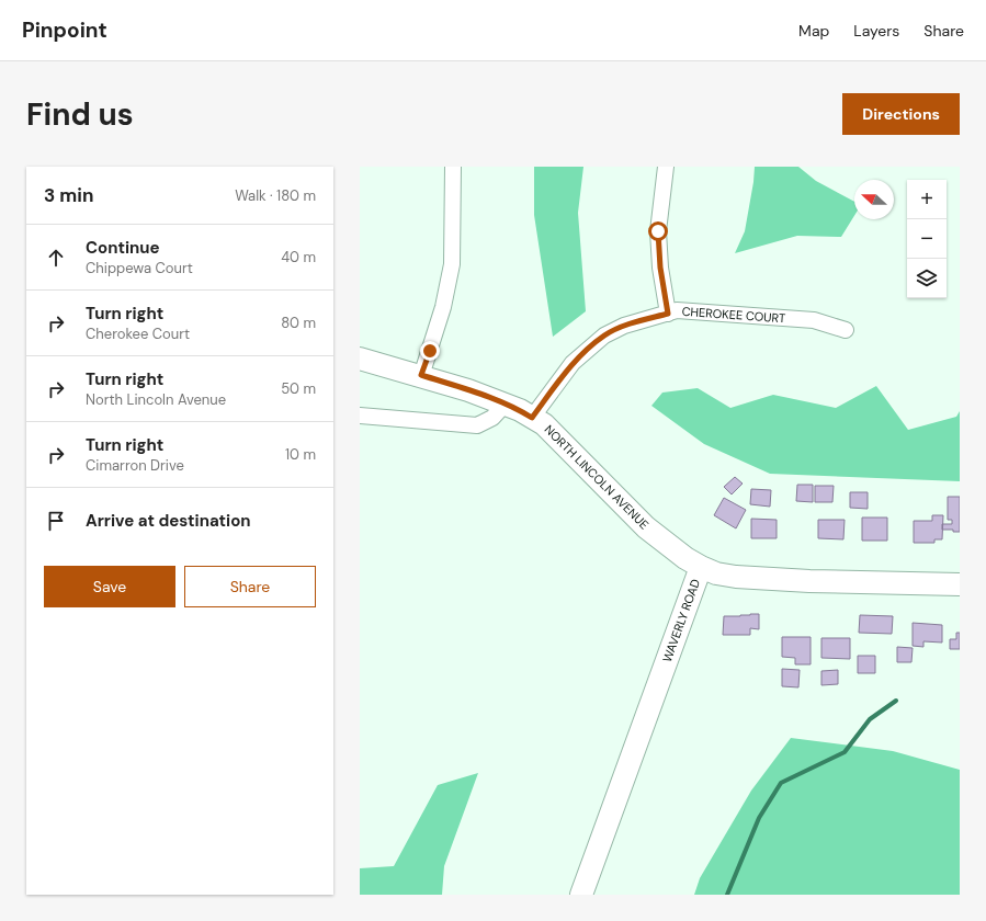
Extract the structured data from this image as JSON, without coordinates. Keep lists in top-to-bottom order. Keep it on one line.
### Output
{"streets":{"street":["CHEROKEE COURT","NORTH LINCOLN AVENUE","WAVERLY ROAD"]},"crossings":[["CHEROKEE COURT","NORTH LINCOLN AVENUE"],["NORTH LINCOLN AVENUE","WAVERLY ROAD"]],"north":"left","page":{"header":"Pinpoint","nav":["Map","Layers","Share"],"buttons":["Directions",["Save","Share"]],"title":"Find us","heading":["3 min","Walk · 180 m"],"map_buttons":["+","−"],"list":[["Continue","Chippewa Court","40 m"],["Turn right","Cherokee Court","80 m"],["Turn right","North Lincoln Avenue","50 m"],["Turn right","Cimarron Drive","10 m"],"Arrive at destination"]}}
